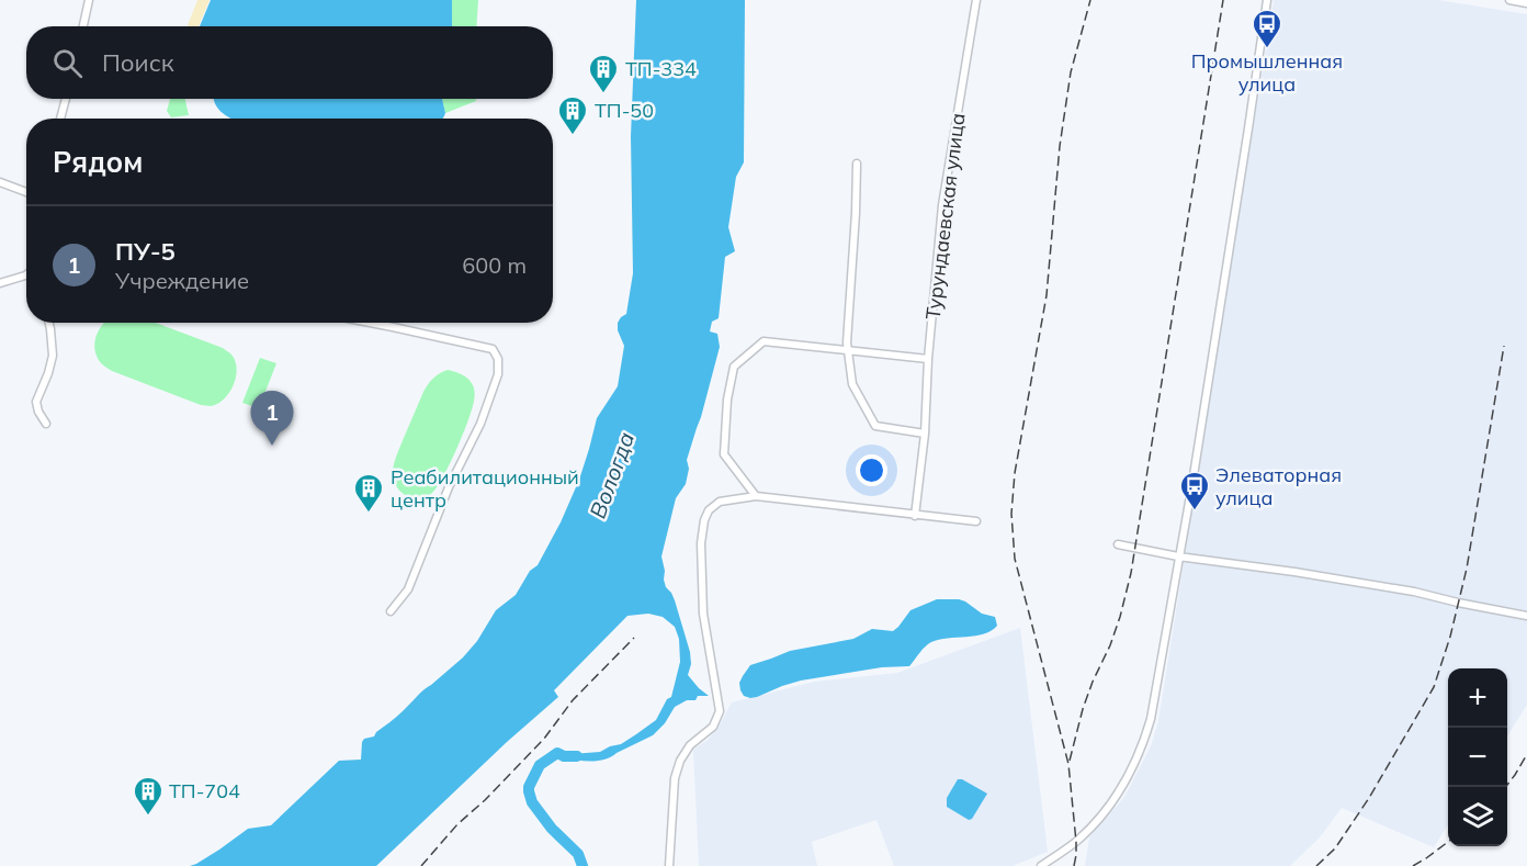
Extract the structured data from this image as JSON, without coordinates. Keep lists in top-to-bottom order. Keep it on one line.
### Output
{"streets":{"street":["Турундаевская улица"]},"water":["Вологда"],"places":{"bus stop":["Промышленная улица","Элеваторная улица"],"building":["ТП-334","ТП-50","Реабилитационный центр","ТП-704"]},"page":{"search":"Поиск","heading":"Рядом","list":[{"mark":"1","name":"ПУ-5","note":"Учреждение","value":"600 m"}],"pins":"1","map_buttons":["+","−"]}}
